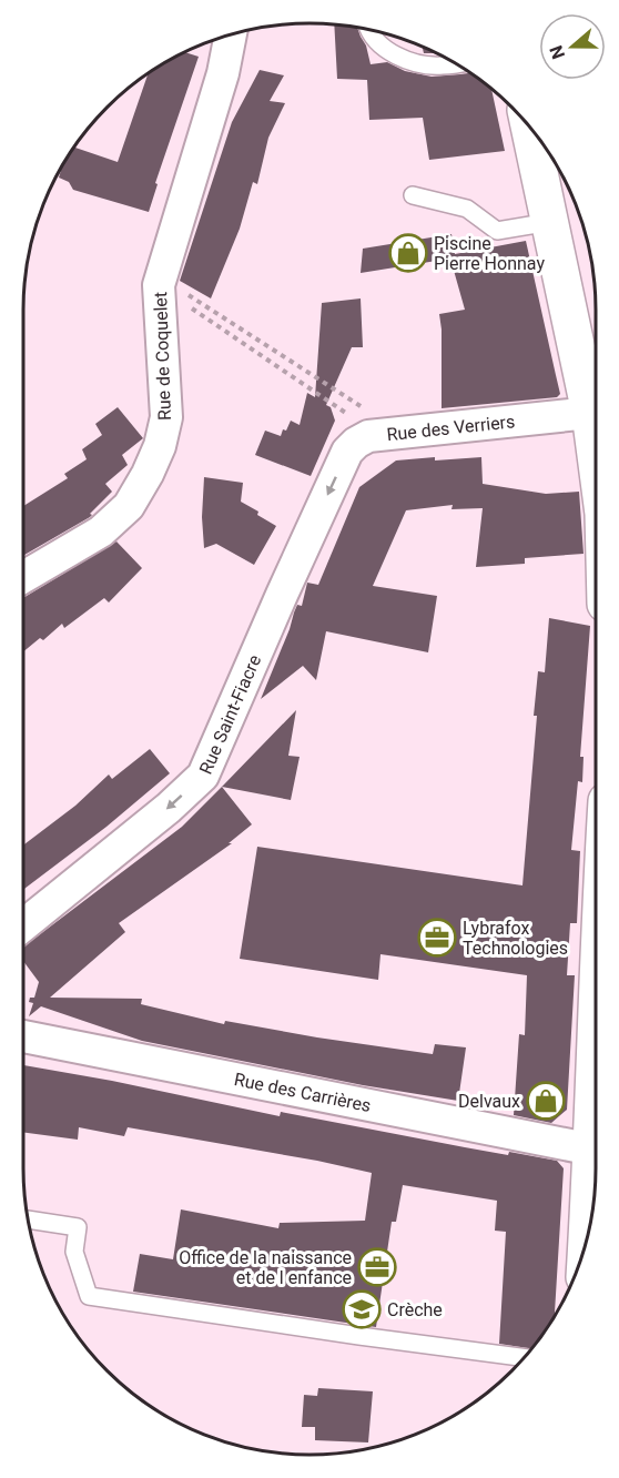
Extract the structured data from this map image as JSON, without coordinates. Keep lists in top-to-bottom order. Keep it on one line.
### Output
{"streets":{"street":["Rue de Coquelet","Rue des Verriers","Rue Saint-Fiacre","Rue des Carrières"]},"crossings":[["Rue des Verriers","Rue Saint-Fiacre"]],"one_way":["Rue Saint-Fiacre"],"places":{"shop":["Piscine Pierre Honnay","Delvaux"],"office":["Lybrafox Technologies","Office de la naissance et de l enfance"],"school or university":["Crèche"]},"north":"left"}
